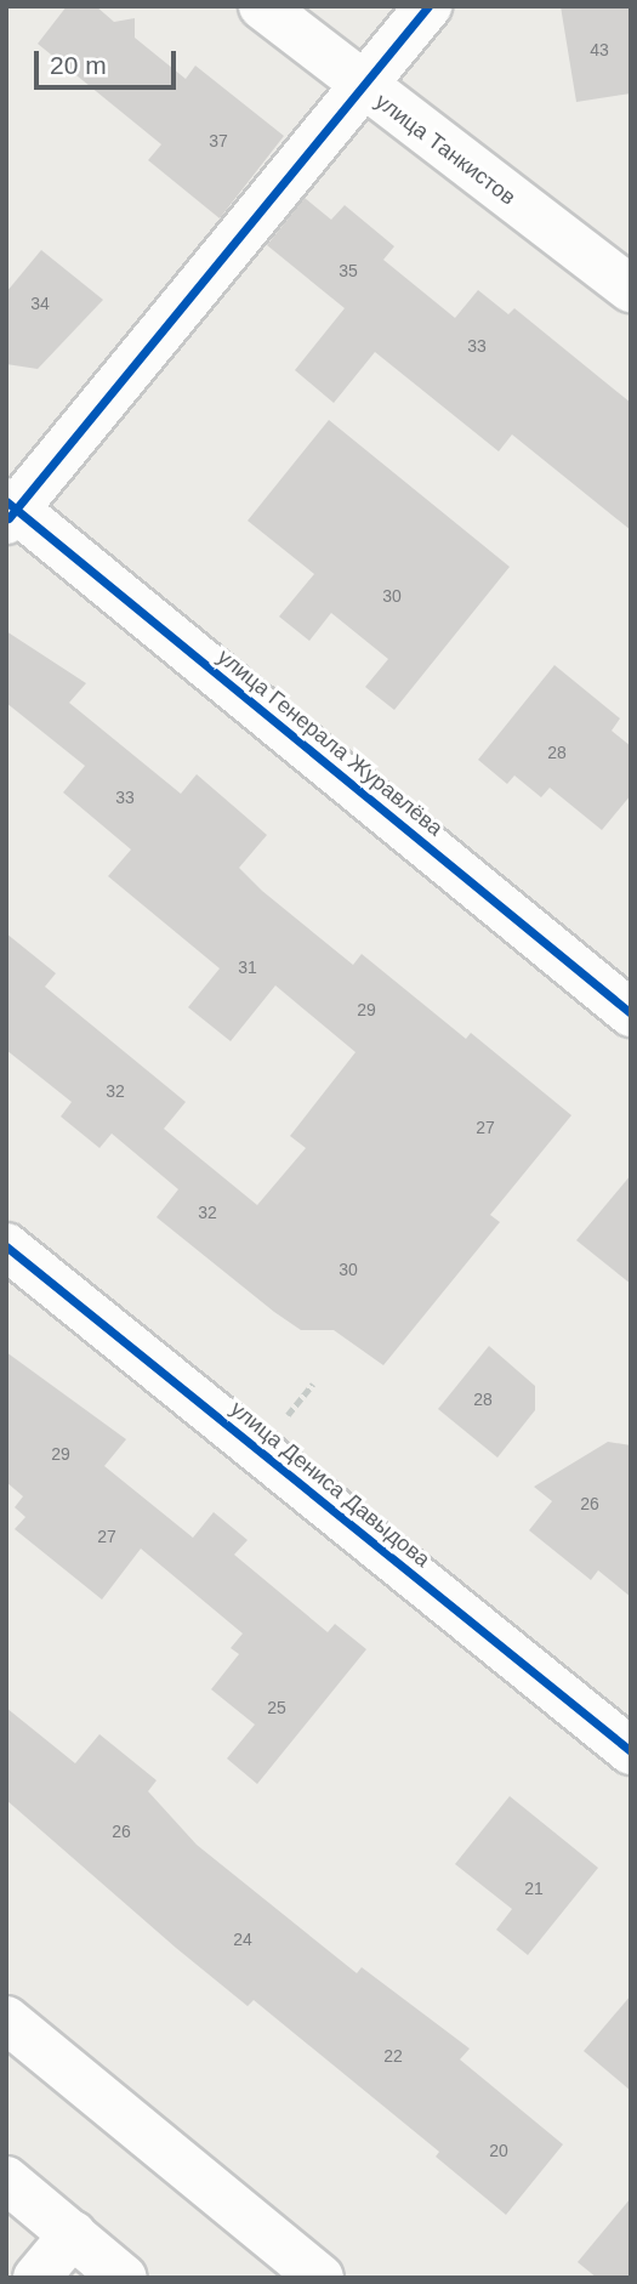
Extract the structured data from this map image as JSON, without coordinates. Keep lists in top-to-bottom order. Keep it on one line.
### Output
{"streets":{"street":["улица Танкистов","улица Генерала Журавлёва","улица Дениса Давыдова"]},"house_numbers":["43","37","35","34","33","30","28","33","31","29","32","27","32","30","28","29","26","27","25","26","21","24","22","20"],"scale_bar":"20 m"}
